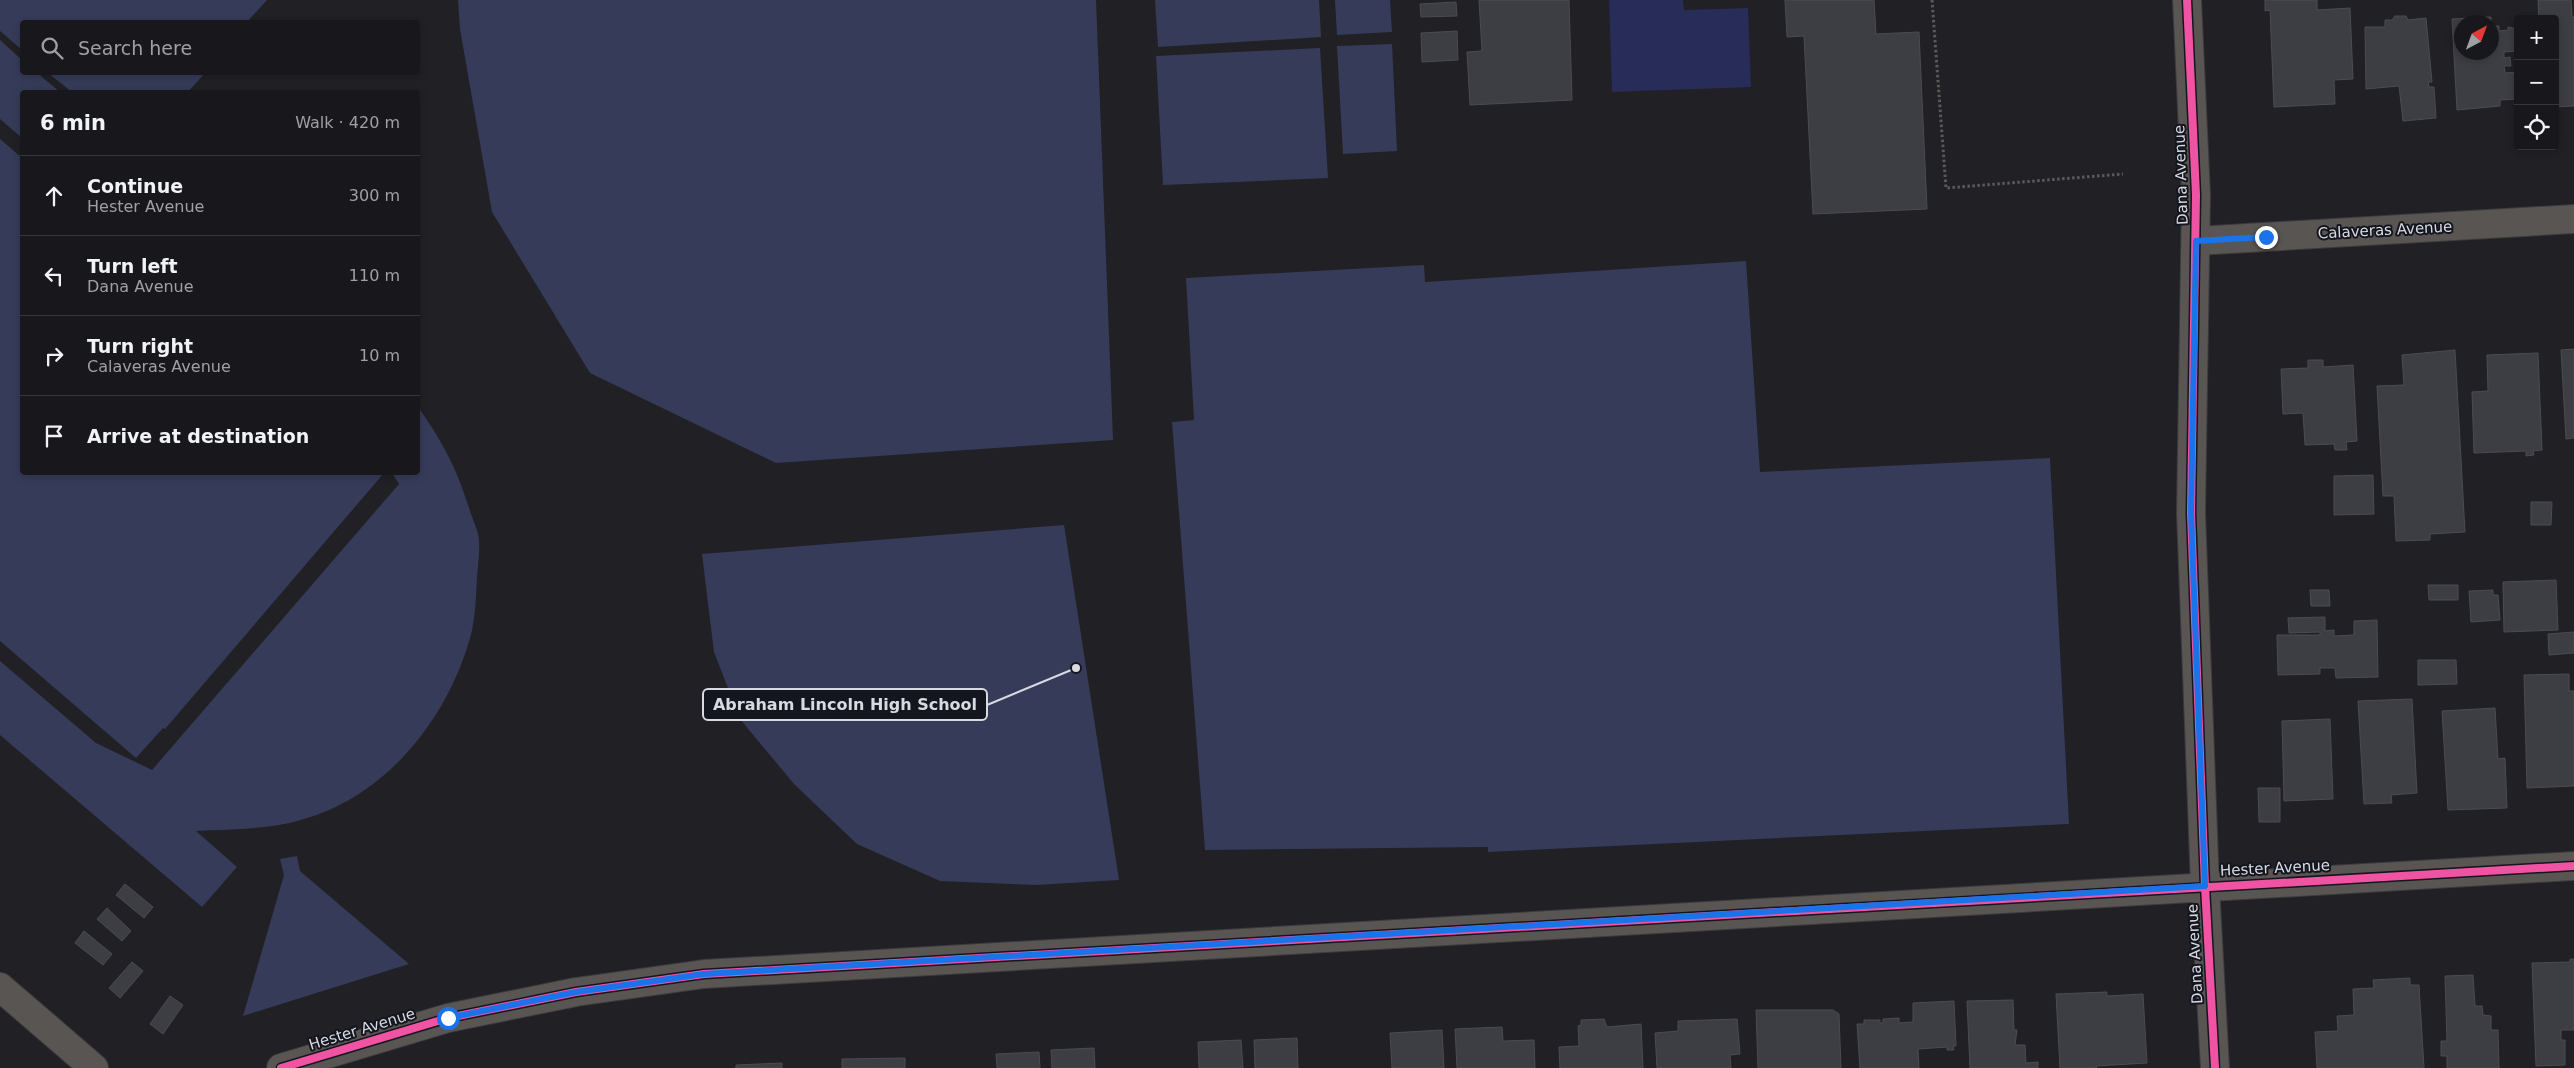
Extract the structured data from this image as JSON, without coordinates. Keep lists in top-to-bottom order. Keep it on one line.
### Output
{"streets":{"street":["Dana Avenue","Calaveras Avenue","Hester Avenue"]},"crossings":[["Dana Avenue","Calaveras Avenue"],["Dana Avenue","Hester Avenue"]],"places":["Abraham Lincoln High School"],"north":"top right","page":{"map_buttons":["+","−"],"search":"Search here","heading":["6 min","Walk · 420 m"],"list":[["Continue","Hester Avenue","300 m"],["Turn left","Dana Avenue","110 m"],["Turn right","Calaveras Avenue","10 m"],"Arrive at destination"]}}
